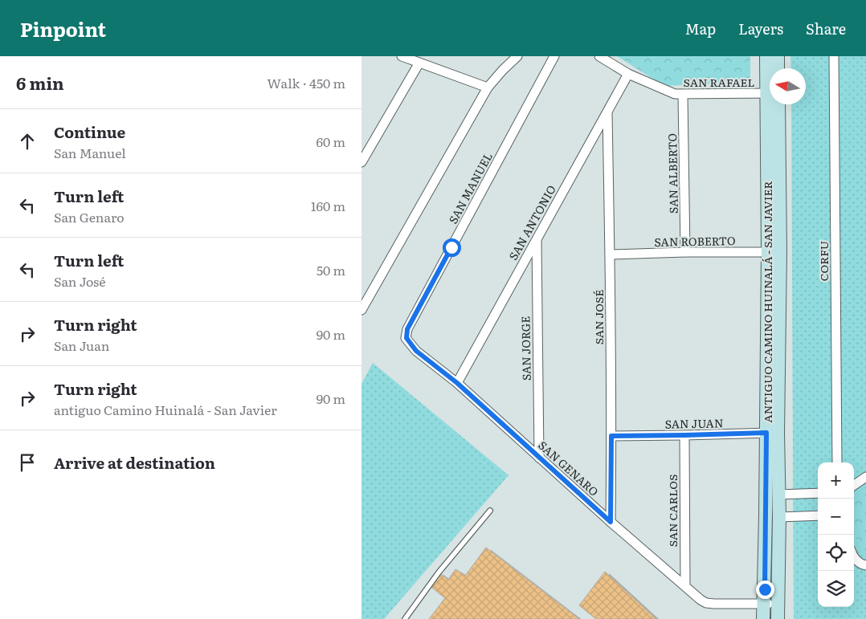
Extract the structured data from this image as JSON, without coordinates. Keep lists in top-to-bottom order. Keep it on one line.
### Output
{"streets":{"main road":["ANTIGUO CAMINO HUINALÁ - SAN JAVIER"],"street":["SAN RAFAEL","SAN ALBERTO","SAN MANUEL","SAN ANTONIO","SAN ROBERTO","CORFU","SAN JOSÉ","SAN JORGE","SAN JUAN","SAN GENARO","SAN CARLOS"]},"crossings":[["SAN RAFAEL","SAN ALBERTO"],["SAN RAFAEL","SAN ANTONIO"],["SAN ALBERTO","SAN ROBERTO"],["SAN MANUEL","SAN GENARO"],["SAN ANTONIO","SAN JOSÉ"],["SAN ANTONIO","SAN JORGE"],["SAN ANTONIO","SAN GENARO"],["SAN ROBERTO","SAN JOSÉ"],["ANTIGUO CAMINO HUINALÁ - SAN JAVIER","SAN JUAN"],["ANTIGUO CAMINO HUINALÁ - SAN JAVIER","SAN GENARO"],["SAN JOSÉ","SAN JUAN"],["SAN JOSÉ","SAN GENARO"],["SAN JORGE","SAN GENARO"],["SAN JUAN","SAN CARLOS"],["SAN GENARO","SAN CARLOS"]],"north":"left","page":{"header":"Pinpoint","nav":["Map","Layers","Share"],"heading":["6 min","Walk · 450 m"],"list":[["Continue","San Manuel","60 m"],["Turn left","San Genaro","160 m"],["Turn left","San José","50 m"],["Turn right","San Juan","90 m"],["Turn right","antiguo Camino Huinalá - San Javier","90 m"],"Arrive at destination"],"map_buttons":["+","−"]}}
